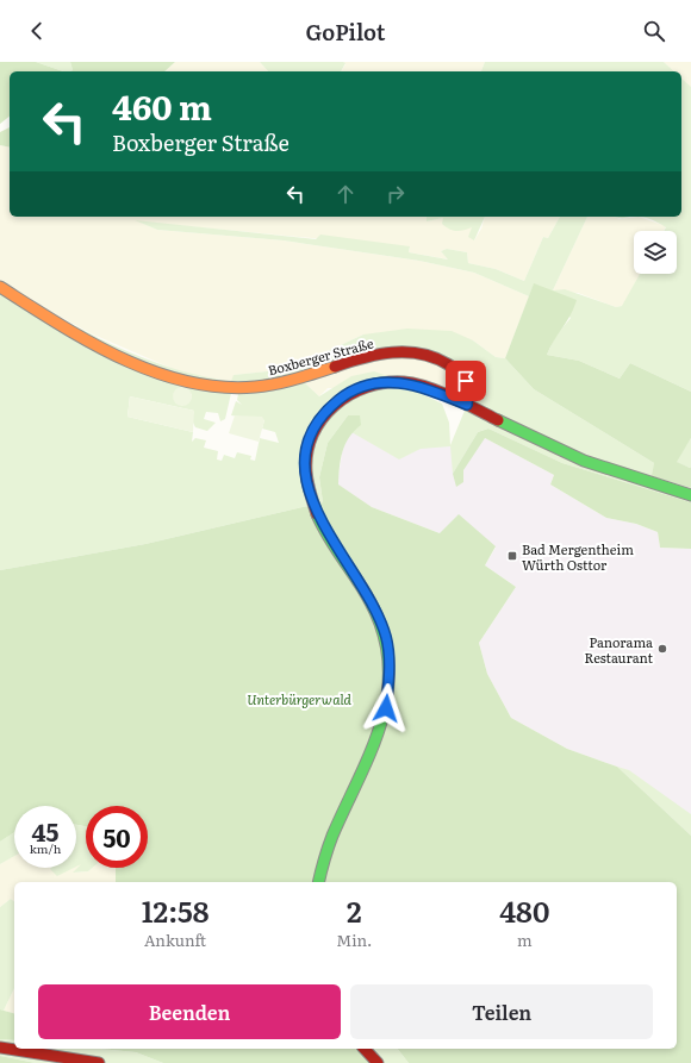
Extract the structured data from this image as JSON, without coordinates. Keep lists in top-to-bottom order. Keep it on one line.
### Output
{"streets":{"main road":["Boxberger Straße"]},"parks":["Unterbürgerwald"],"places":{"transit":["Bad Mergentheim Würth Osttor"],"other":["Panorama Restaurant"]},"page":{"header":"GoPilot","turn":["460 m","Boxberger Straße"],"speed":"45 km/h","limit":"50","eta":["12:58","Ankunft","2","Min.","480","m"],"buttons":["Beenden","Teilen"]}}
